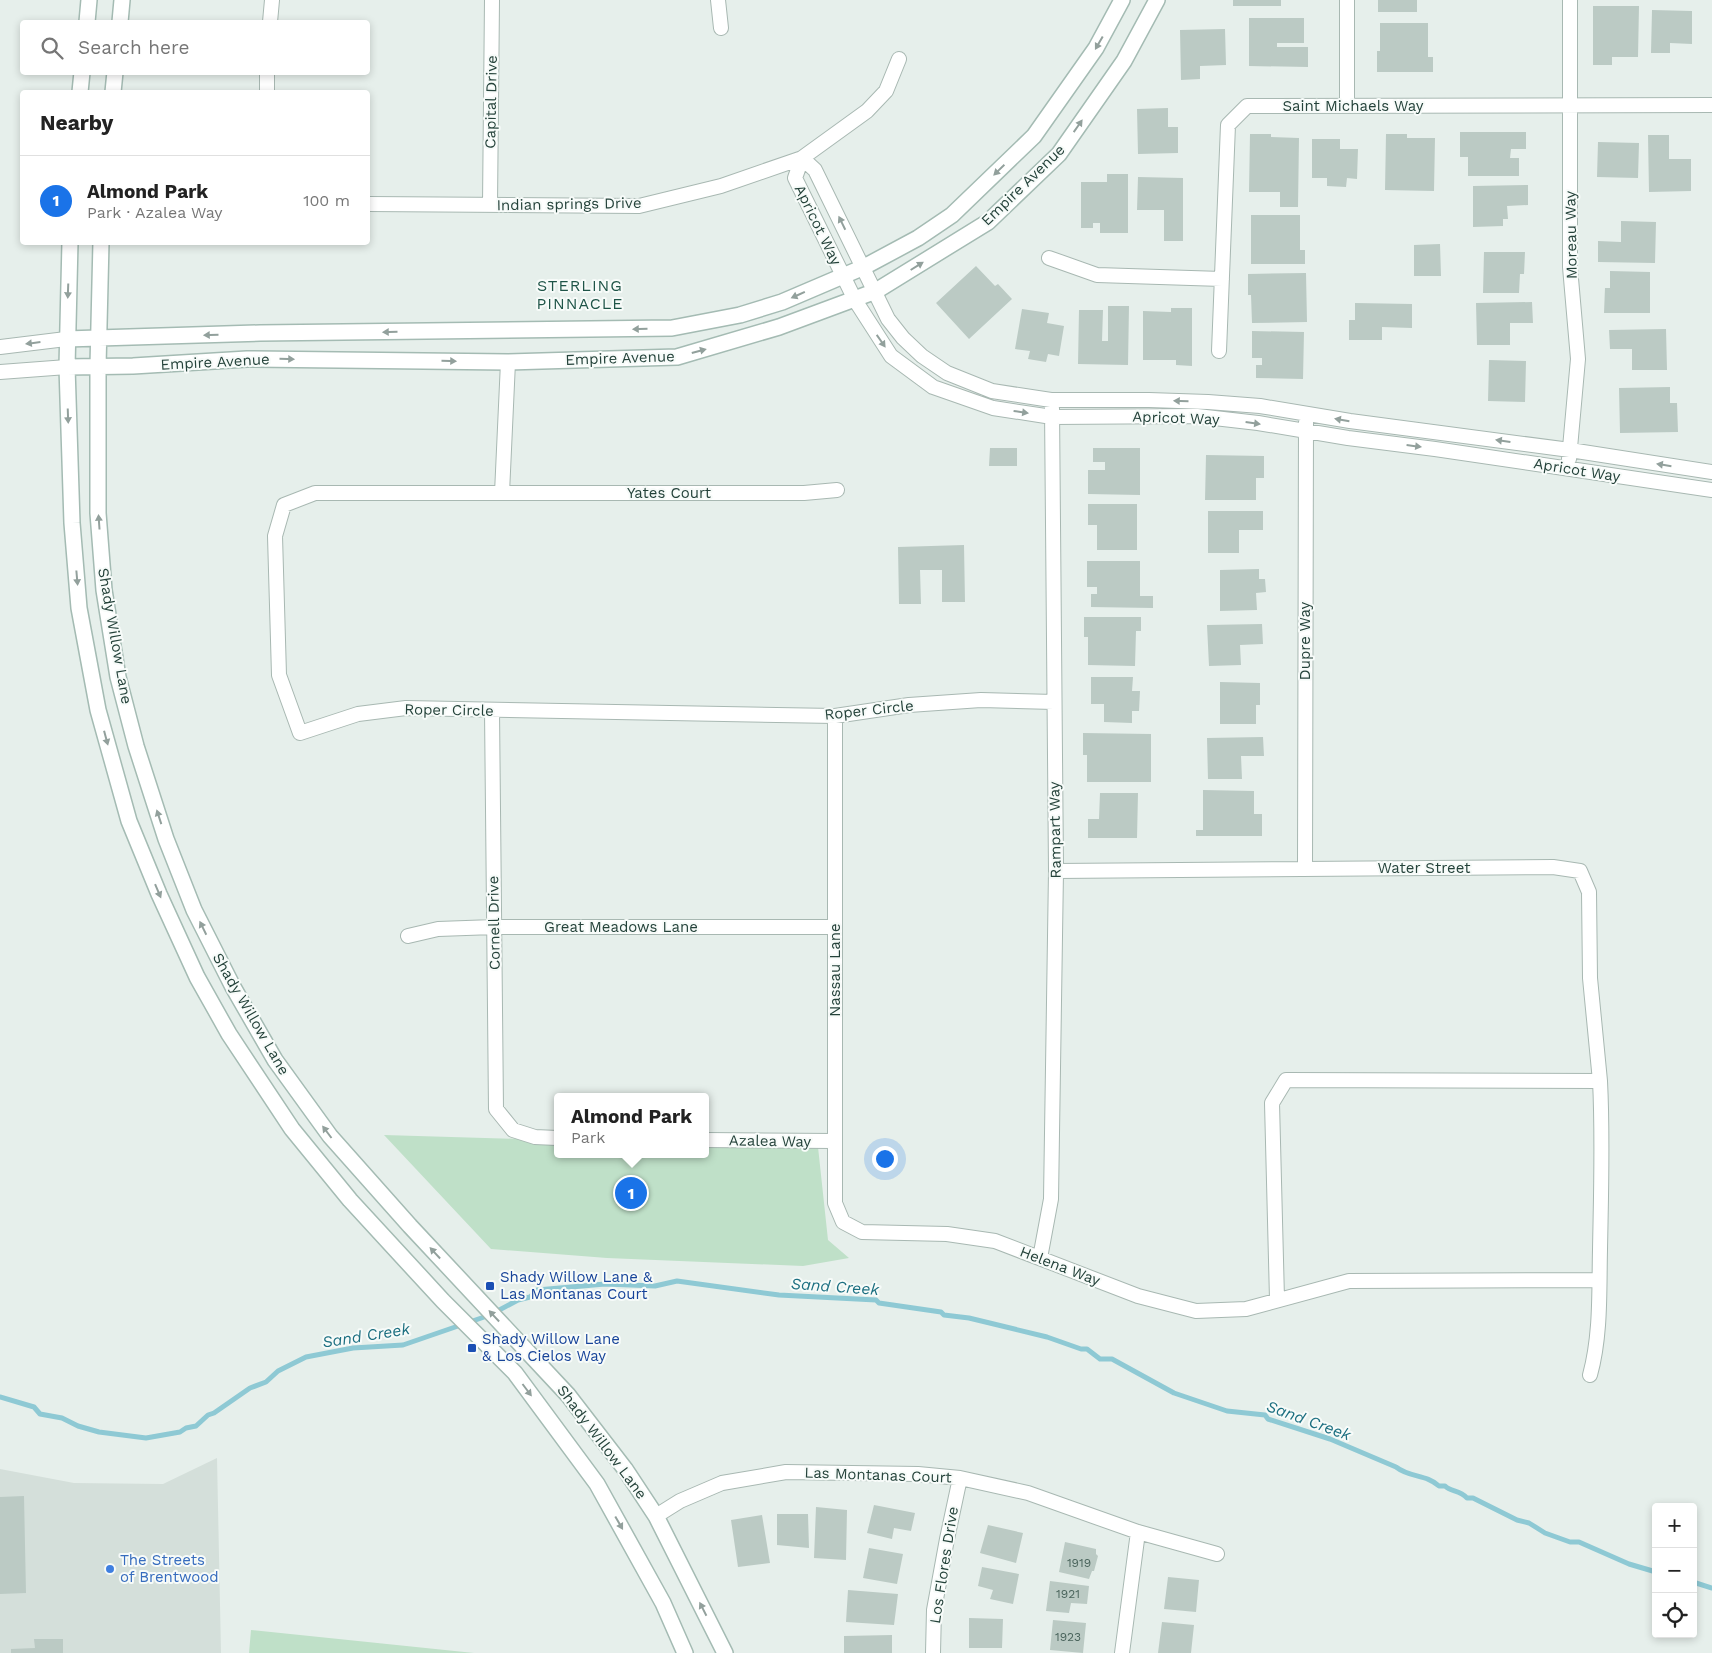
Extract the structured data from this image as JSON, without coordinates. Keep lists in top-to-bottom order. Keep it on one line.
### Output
{"streets":{"main road":["Empire Avenue","Shady Willow Lane"],"street":["Capital Drive","Saint Michaels Way","Indian springs Drive","Apricot Way","Moreau Way","Yates Court","Dupre Way","Roper Circle","Rampart Way","Water Street","Cornell Drive","Great Meadows Lane","Nassau Lane","Azalea Way","Helena Way","Las Montanas Court","Los Flores Drive"]},"crossings":[["Capital Drive","Indian springs Drive"],["Saint Michaels Way","Moreau Way"],["Empire Avenue","Apricot Way"],["Empire Avenue","Shady Willow Lane"],["Indian springs Drive","Apricot Way"],["Apricot Way","Moreau Way"],["Apricot Way","Dupre Way"],["Apricot Way","Rampart Way"],["Yates Court","Roper Circle"],["Shady Willow Lane","Las Montanas Court"],["Dupre Way","Water Street"],["Roper Circle","Rampart Way"],["Roper Circle","Cornell Drive"],["Roper Circle","Nassau Lane"],["Rampart Way","Water Street"],["Rampart Way","Helena Way"],["Cornell Drive","Great Meadows Lane"],["Great Meadows Lane","Nassau Lane"],["Nassau Lane","Azalea Way"],["Nassau Lane","Helena Way"],["Las Montanas Court","Los Flores Drive"]],"districts":["STERLING PINNACLE"],"water":["Sand Creek"],"places":{"transit":["Shady Willow Lane & Las Montanas Court","Shady Willow Lane & Los Cielos Way"],"other":["The Streets of Brentwood"]},"house_numbers":["1919","1921","1923"],"page":{"search":"Search here","heading":"Nearby","list":[{"mark":"1","name":"Almond Park","note":"Park · Azalea Way","value":"100 m"}],"popup":["Almond Park","Park"],"pins":"1","map_buttons":["+","−"]}}
